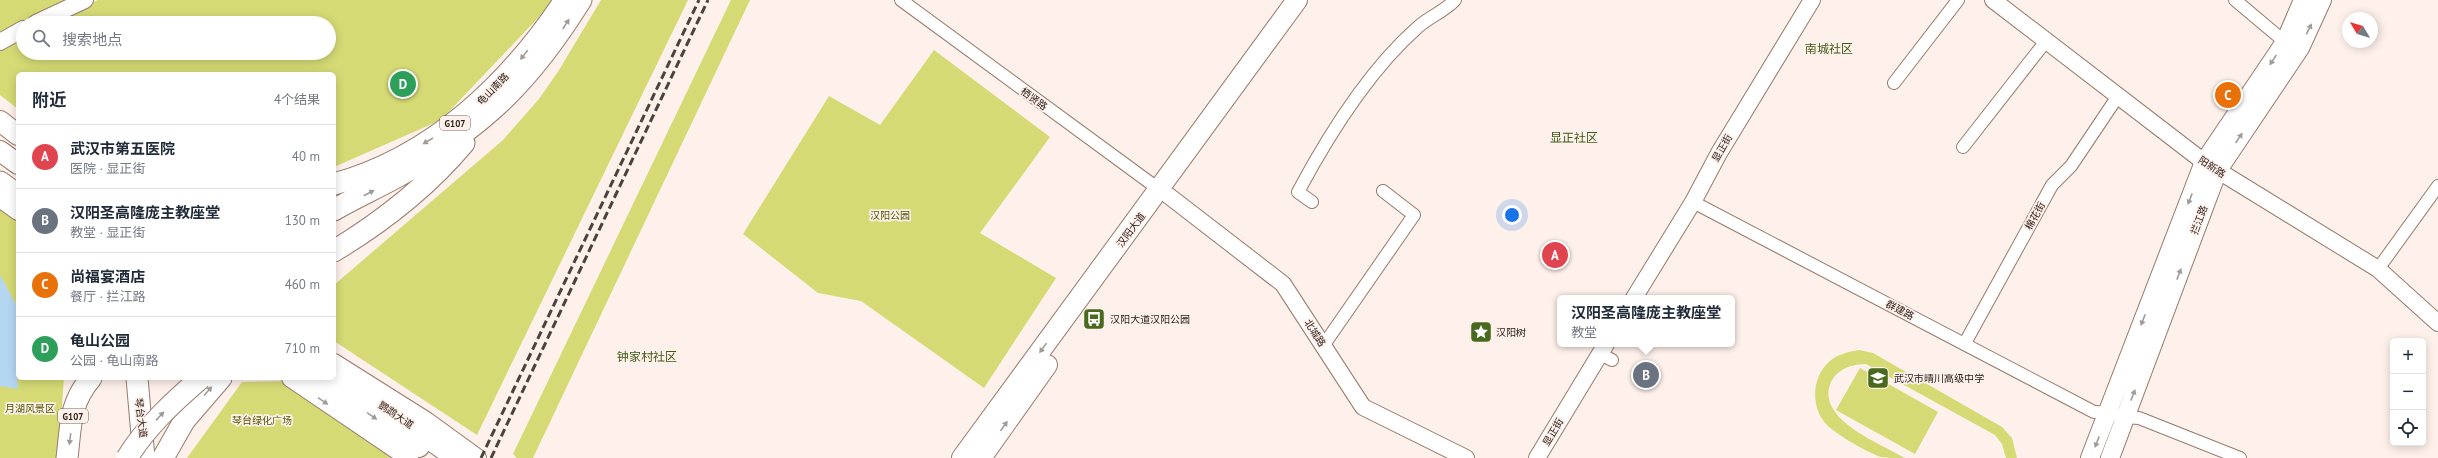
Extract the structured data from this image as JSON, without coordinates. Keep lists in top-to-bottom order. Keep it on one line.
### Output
{"streets":{"highway":["龟山南路","G107","琴台大道"],"main road":["拦江路","汉阳大道","鹦鹉大道"],"street":["栖贤路","显正街","阳新路","棉花街","群建路","北城路"]},"crossings":[["龟山南路","G107"],["栖贤路","汉阳大道"],["栖贤路","北城路"],["显正街","群建路"],["阳新路","棉花街"],["阳新路","拦江路"],["棉花街","群建路"],["拦江路","群建路"],["汉阳大道","北城路"]],"districts":["南城社区","显正社区","钟家村社区"],"parks":["汉阳公园","月湖风景区","琴台绿化广场"],"places":{"bus stop":["汉阳大道汉阳公园"],"place":["汉阳树"],"school or university":["武汉市晴川高级中学"]},"north":"top left","page":{"search":"搜索地点","pins":["D","C","A","B"],"heading":["附近","4个结果"],"list":[{"mark":"A","name":"武汉市第五医院","note":"医院 · 显正街","value":"40 m"},{"mark":"B","name":"汉阳圣高隆庞主教座堂","note":"教堂 · 显正街","value":"130 m"},{"mark":"C","name":"尚福宴酒店","note":"餐厅 · 拦江路","value":"460 m"},{"mark":"D","name":"龟山公园","note":"公园 · 龟山南路","value":"710 m"}],"popup":["汉阳圣高隆庞主教座堂","教堂"],"map_buttons":["+","−"]}}
